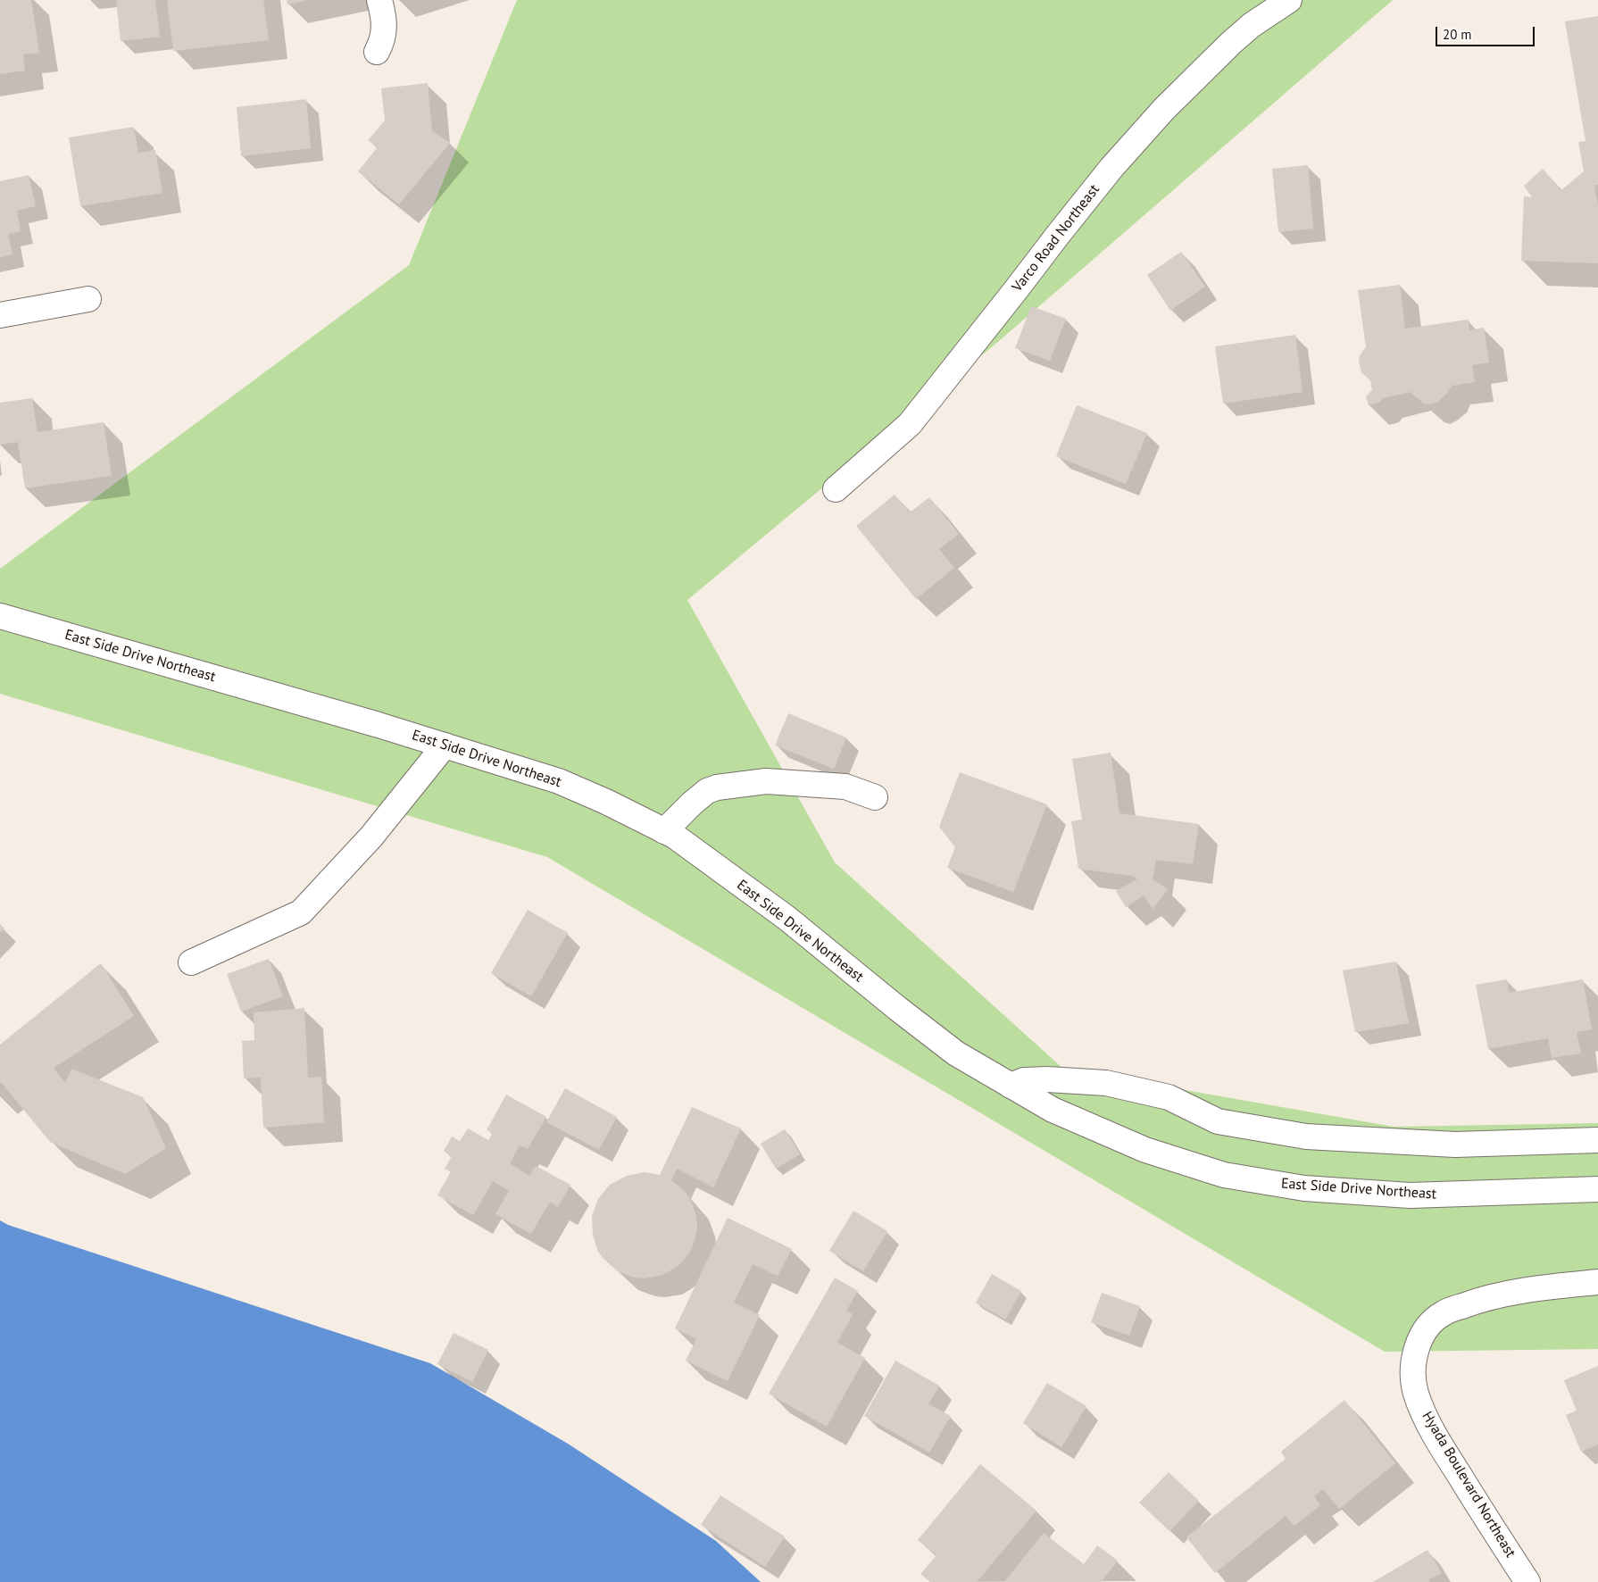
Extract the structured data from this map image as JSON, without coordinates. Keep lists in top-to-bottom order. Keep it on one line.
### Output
{"streets":{"main road":["Varco Road Northeast","East Side Drive Northeast","Hyada Boulevard Northeast"]},"scale_bar":"20 m"}
